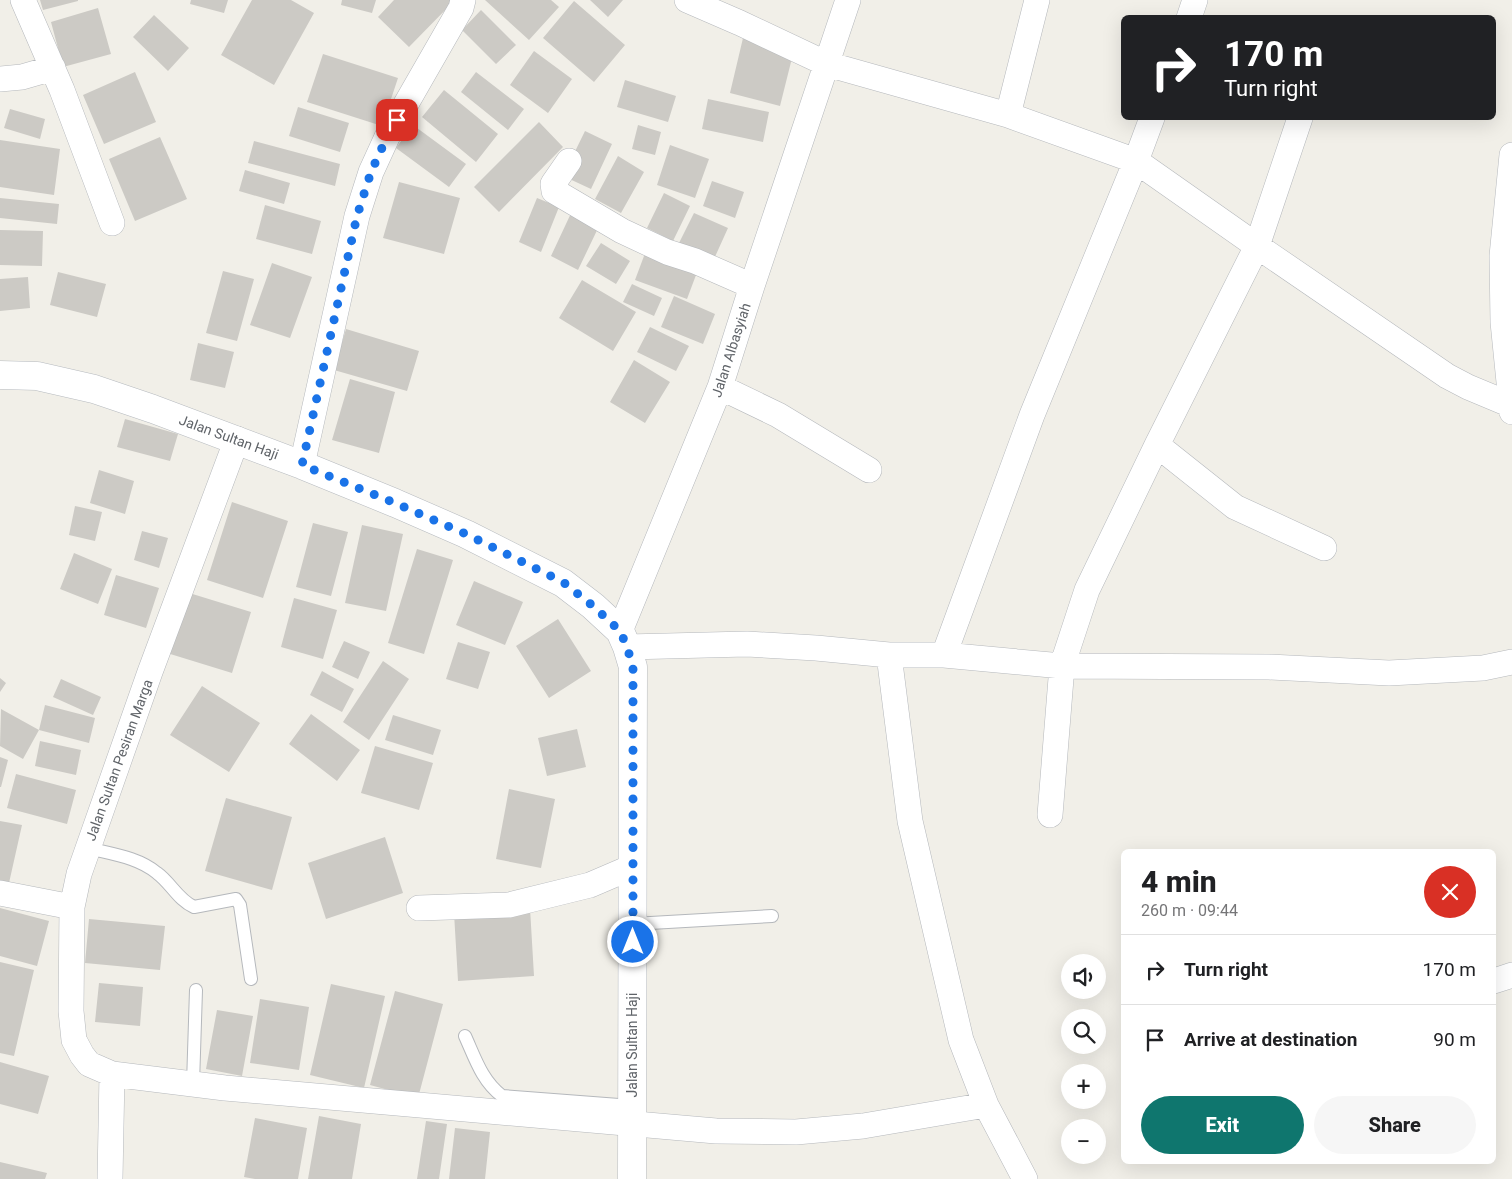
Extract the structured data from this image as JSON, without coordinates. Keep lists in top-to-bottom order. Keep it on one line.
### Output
{"streets":{"street":["Jalan Albasyiah","Jalan Sultan Haji","Jalan Sultan Pesiran Marga"]},"crossings":[["Jalan Albasyiah","Jalan Sultan Haji"],["Jalan Sultan Haji","Jalan Sultan Pesiran Marga"]],"page":{"turn":["170 m","Turn right"],"heading":["4 min","260 m · 09:44"],"list":[{"name":"Turn right","value":"170 m"},{"name":"Arrive at destination","value":"90 m"}],"map_buttons":["+","−"],"buttons":["Exit","Share"]}}
